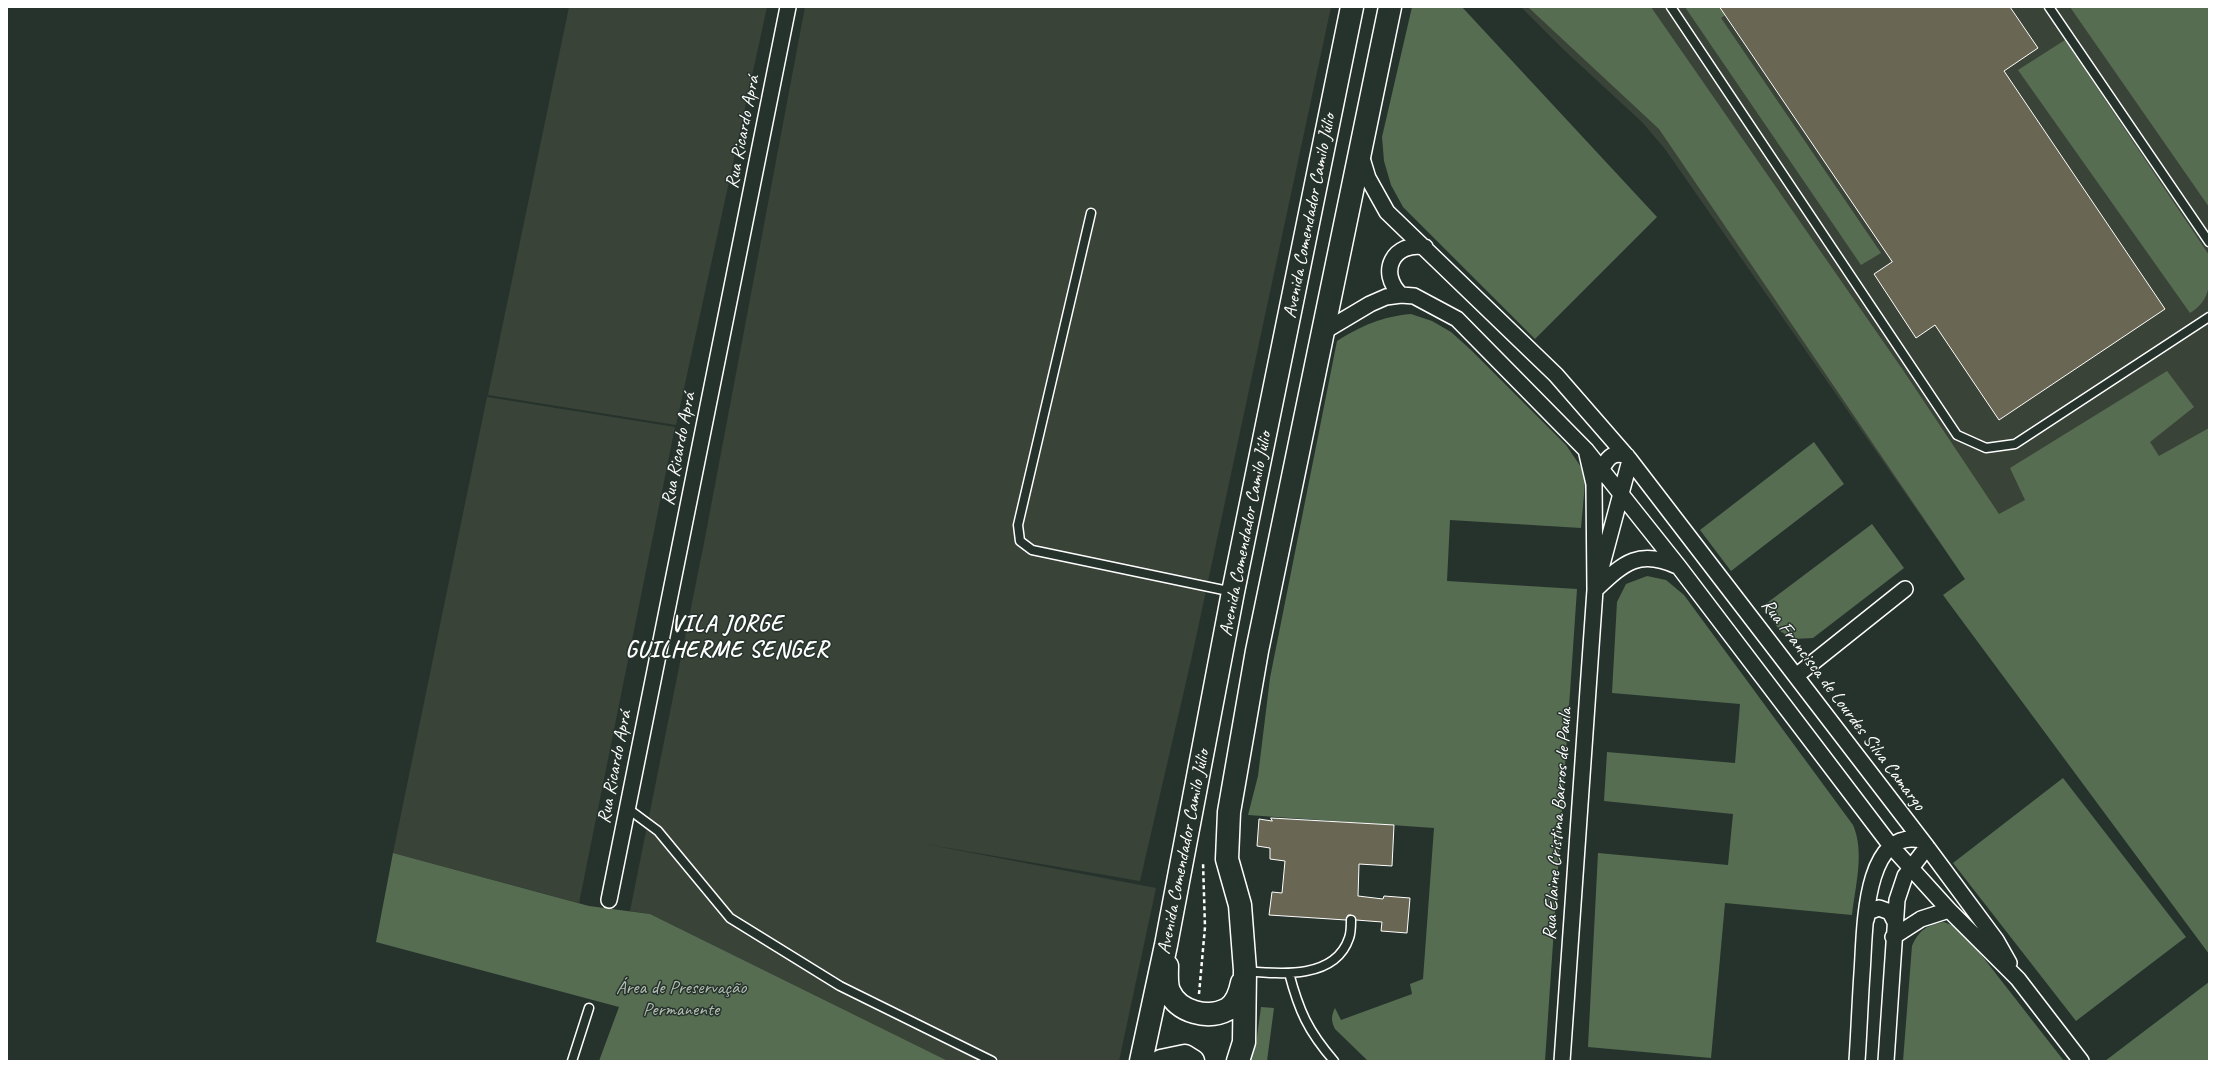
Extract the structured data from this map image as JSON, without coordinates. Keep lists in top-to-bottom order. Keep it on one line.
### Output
{"streets":{"main road":["Avenida Comendador Camilo Júlio"],"street":["Rua Ricardo Aprá","Rua Francisca de Lourdes Silva Camargo","Rua Elaine Cristina Barros de Paula"]},"crossings":[["Avenida Comendador Camilo Júlio","Rua Francisca de Lourdes Silva Camargo"],["Rua Francisca de Lourdes Silva Camargo","Rua Elaine Cristina Barros de Paula"]],"districts":["VILA JORGE GUILHERME SENGER"],"parks":["Área de Preservação Permanente"]}
